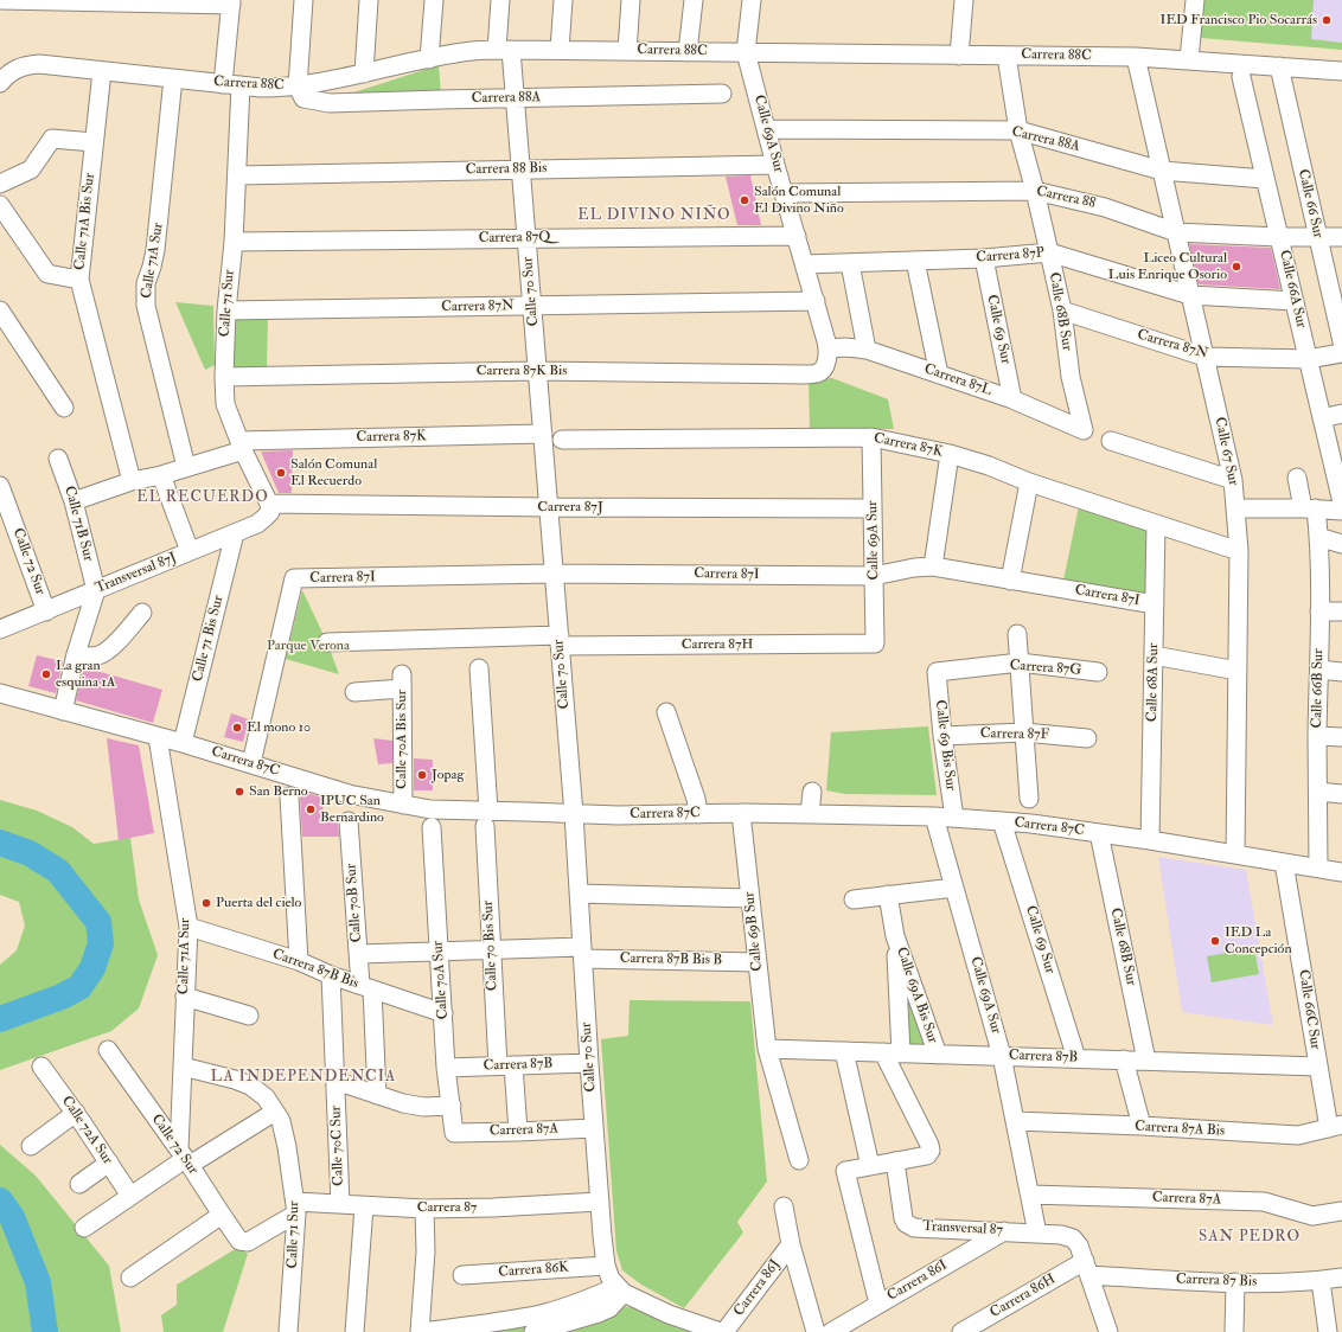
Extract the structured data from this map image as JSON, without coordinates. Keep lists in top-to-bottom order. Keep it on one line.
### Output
{"streets":{"street":["Carrera 88C","Carrera 88A","Calle 69A Sur","Carrera 88 Bis","Carrera 88","Calle 66 Sur","Calle 71A Bis Sur","Carrera 87Q","Carrera 87P","Calle 71A Sur","Calle 66A Sur","Calle 70 Sur","Calle 71 Sur","Carrera 87N","Calle 68B Sur","Calle 69 Sur","Carrera 87K Bis","Carrera 87L","Carrera 87K","Calle 67 Sur","Carrera 87J","Calle 71B Sur","Calle 72 Sur","Transversal 87J","Carrera 87I","Calle 71 Bis Sur","Carrera 87H","Carrera 87G","Calle 68A Sur","Calle 66B Sur","Carrera 87F","Calle 70A Bis Sur","Calle 69 Bis Sur","Carrera 87C","Calle 70B Sur","Calle 69B Sur","Calle 70 Bis Sur","Carrera 87B Bis B","Carrera 87B Bis","Calle 70A Sur","Calle 69A Bis Sur","Calle 66C Sur","Carrera 87B","Carrera 87A Bis","Calle 72A Sur","Carrera 87A","Calle 70C Sur","Carrera 87","Transversal 87","Carrera 86K","Carrera 86I","Carrera 87 Bis","Carrera 86J","Carrera 86H"]},"crossings":[["Carrera 88C","Carrera 88A"],["Carrera 88C","Calle 69A Sur"],["Carrera 88C","Calle 66 Sur"],["Carrera 88C","Calle 71A Bis Sur"],["Carrera 88C","Calle 71A Sur"],["Carrera 88C","Calle 70 Sur"],["Carrera 88C","Calle 71 Sur"],["Carrera 88C","Calle 68B Sur"],["Carrera 88C","Calle 67 Sur"],["Carrera 88A","Calle 69A Sur"],["Carrera 88A","Calle 66A Sur"],["Carrera 88A","Calle 70 Sur"],["Carrera 88A","Calle 68B Sur"],["Carrera 88A","Calle 67 Sur"],["Calle 69A Sur","Carrera 88 Bis"],["Calle 69A Sur","Carrera 88"],["Calle 69A Sur","Carrera 87Q"],["Calle 69A Sur","Carrera 87P"],["Calle 69A Sur","Carrera 87N"],["Calle 69A Sur","Carrera 87K Bis"],["Calle 69A Sur","Carrera 87L"],["Calle 69A Sur","Carrera 87K"],["Calle 69A Sur","Carrera 87J"],["Calle 69A Sur","Carrera 87I"],["Calle 69A Sur","Carrera 87H"],["Calle 69A Sur","Carrera 87C"],["Calle 69A Sur","Carrera 87B"],["Calle 69A Sur","Carrera 87A Bis"],["Calle 69A Sur","Carrera 87A"],["Calle 69A Sur","Transversal 87"],["Carrera 88 Bis","Calle 70 Sur"],["Carrera 88 Bis","Calle 71 Sur"],["Carrera 88","Calle 66 Sur"],["Carrera 88","Calle 66A Sur"],["Carrera 88","Calle 68B Sur"],["Carrera 88","Calle 67 Sur"],["Calle 71A Bis Sur","Carrera 87K"],["Carrera 87Q","Calle 70 Sur"],["Carrera 87Q","Calle 71 Sur"],["Carrera 87P","Calle 66A Sur"],["Carrera 87P","Calle 68B Sur"],["Carrera 87P","Calle 69 Sur"],["Carrera 87P","Calle 67 Sur"],["Calle 71A Sur","Calle 71 Sur"],["Calle 71A Sur","Carrera 87K"],["Calle 71A Sur","Calle 72 Sur"],["Calle 71A Sur","Carrera 87C"],["Calle 71A Sur","Carrera 87B Bis"],["Calle 66A Sur","Carrera 87N"],["Calle 70 Sur","Carrera 87N"],["Calle 70 Sur","Carrera 87K Bis"],["Calle 70 Sur","Carrera 87K"],["Calle 70 Sur","Carrera 87J"],["Calle 70 Sur","Carrera 87I"],["Calle 70 Sur","Carrera 87H"],["Calle 70 Sur","Carrera 87C"],["Calle 70 Sur","Carrera 87B Bis B"],["Calle 70 Sur","Carrera 87B"],["Calle 70 Sur","Carrera 87A"],["Calle 70 Sur","Carrera 87"],["Calle 70 Sur","Carrera 86K"],["Calle 70 Sur","Carrera 86J"],["Calle 71 Sur","Carrera 87N"],["Calle 71 Sur","Carrera 87K Bis"],["Calle 71 Sur","Carrera 87K"],["Calle 71 Sur","Carrera 87J"],["Calle 71 Sur","Calle 72 Sur"],["Calle 71 Sur","Transversal 87J"],["Calle 71 Sur","Carrera 87"],["Carrera 87N","Calle 68B Sur"],["Carrera 87N","Calle 67 Sur"],["Calle 68B Sur","Carrera 87L"],["Calle 68B Sur","Carrera 87C"],["Calle 68B Sur","Carrera 87B"],["Calle 69 Sur","Carrera 87L"],["Calle 69 Sur","Carrera 87C"],["Calle 69 Sur","Carrera 87B"],["Carrera 87K Bis","Carrera 87L"],["Carrera 87K","Calle 67 Sur"],["Carrera 87K","Calle 71B Sur"],["Carrera 87K","Calle 68A Sur"],["Calle 67 Sur","Carrera 87C"],["Carrera 87J","Transversal 87J"],["Calle 71B Sur","Transversal 87J"],["Calle 72 Sur","Transversal 87J"],["Calle 72 Sur","Carrera 87"],["Transversal 87J","Calle 71 Bis Sur"],["Carrera 87I","Calle 68A Sur"],["Carrera 87I","Carrera 87C"],["Calle 71 Bis Sur","Carrera 87C"],["Carrera 87G","Calle 69 Bis Sur"],["Calle 68A Sur","Carrera 87C"],["Calle 66B Sur","Carrera 87C"],["Carrera 87F","Calle 69 Bis Sur"],["Calle 70A Bis Sur","Carrera 87C"],["Calle 69 Bis Sur","Carrera 87C"],["Carrera 87C","Calle 69B Sur"],["Carrera 87C","Calle 70 Bis Sur"],["Carrera 87C","Calle 66C Sur"],["Calle 70B Sur","Carrera 87B Bis B"],["Calle 70B Sur","Carrera 87B Bis"],["Calle 69B Sur","Carrera 87B Bis B"],["Calle 69B Sur","Carrera 87B"],["Calle 70 Bis Sur","Carrera 87B Bis B"],["Calle 70 Bis Sur","Carrera 87B"],["Calle 70 Bis Sur","Carrera 87A"],["Carrera 87B Bis B","Calle 70A Sur"],["Carrera 87B Bis","Calle 70A Sur"],["Carrera 87B Bis","Calle 70C Sur"],["Calle 70A Sur","Carrera 87B"],["Calle 70A Sur","Carrera 87A"],["Calle 69A Bis Sur","Carrera 87B"],["Calle 66C Sur","Carrera 87B"],["Calle 66C Sur","Carrera 87A Bis"],["Calle 70C Sur","Carrera 87"],["Transversal 87","Carrera 86I"],["Transversal 87","Carrera 87 Bis"],["Transversal 87","Carrera 86H"],["Carrera 87 Bis","Carrera 86H"]],"districts":["EL DIVINO NIÑO","EL RECUERDO","LA INDEPENDENCIA","SAN PEDRO"],"parks":["Parque Verona"],"places":["IED Francisco Pio Socarrás","Salón Comunal El Divino Niño","Liceo Cultural Luis Enrique Osorio","Salón Comunal El Recuerdo","La gran esquina 1A","El mono 10","Jopag","San Berno","IPUC San Bernardino","Puerta del cielo","IED La Concepción"]}
